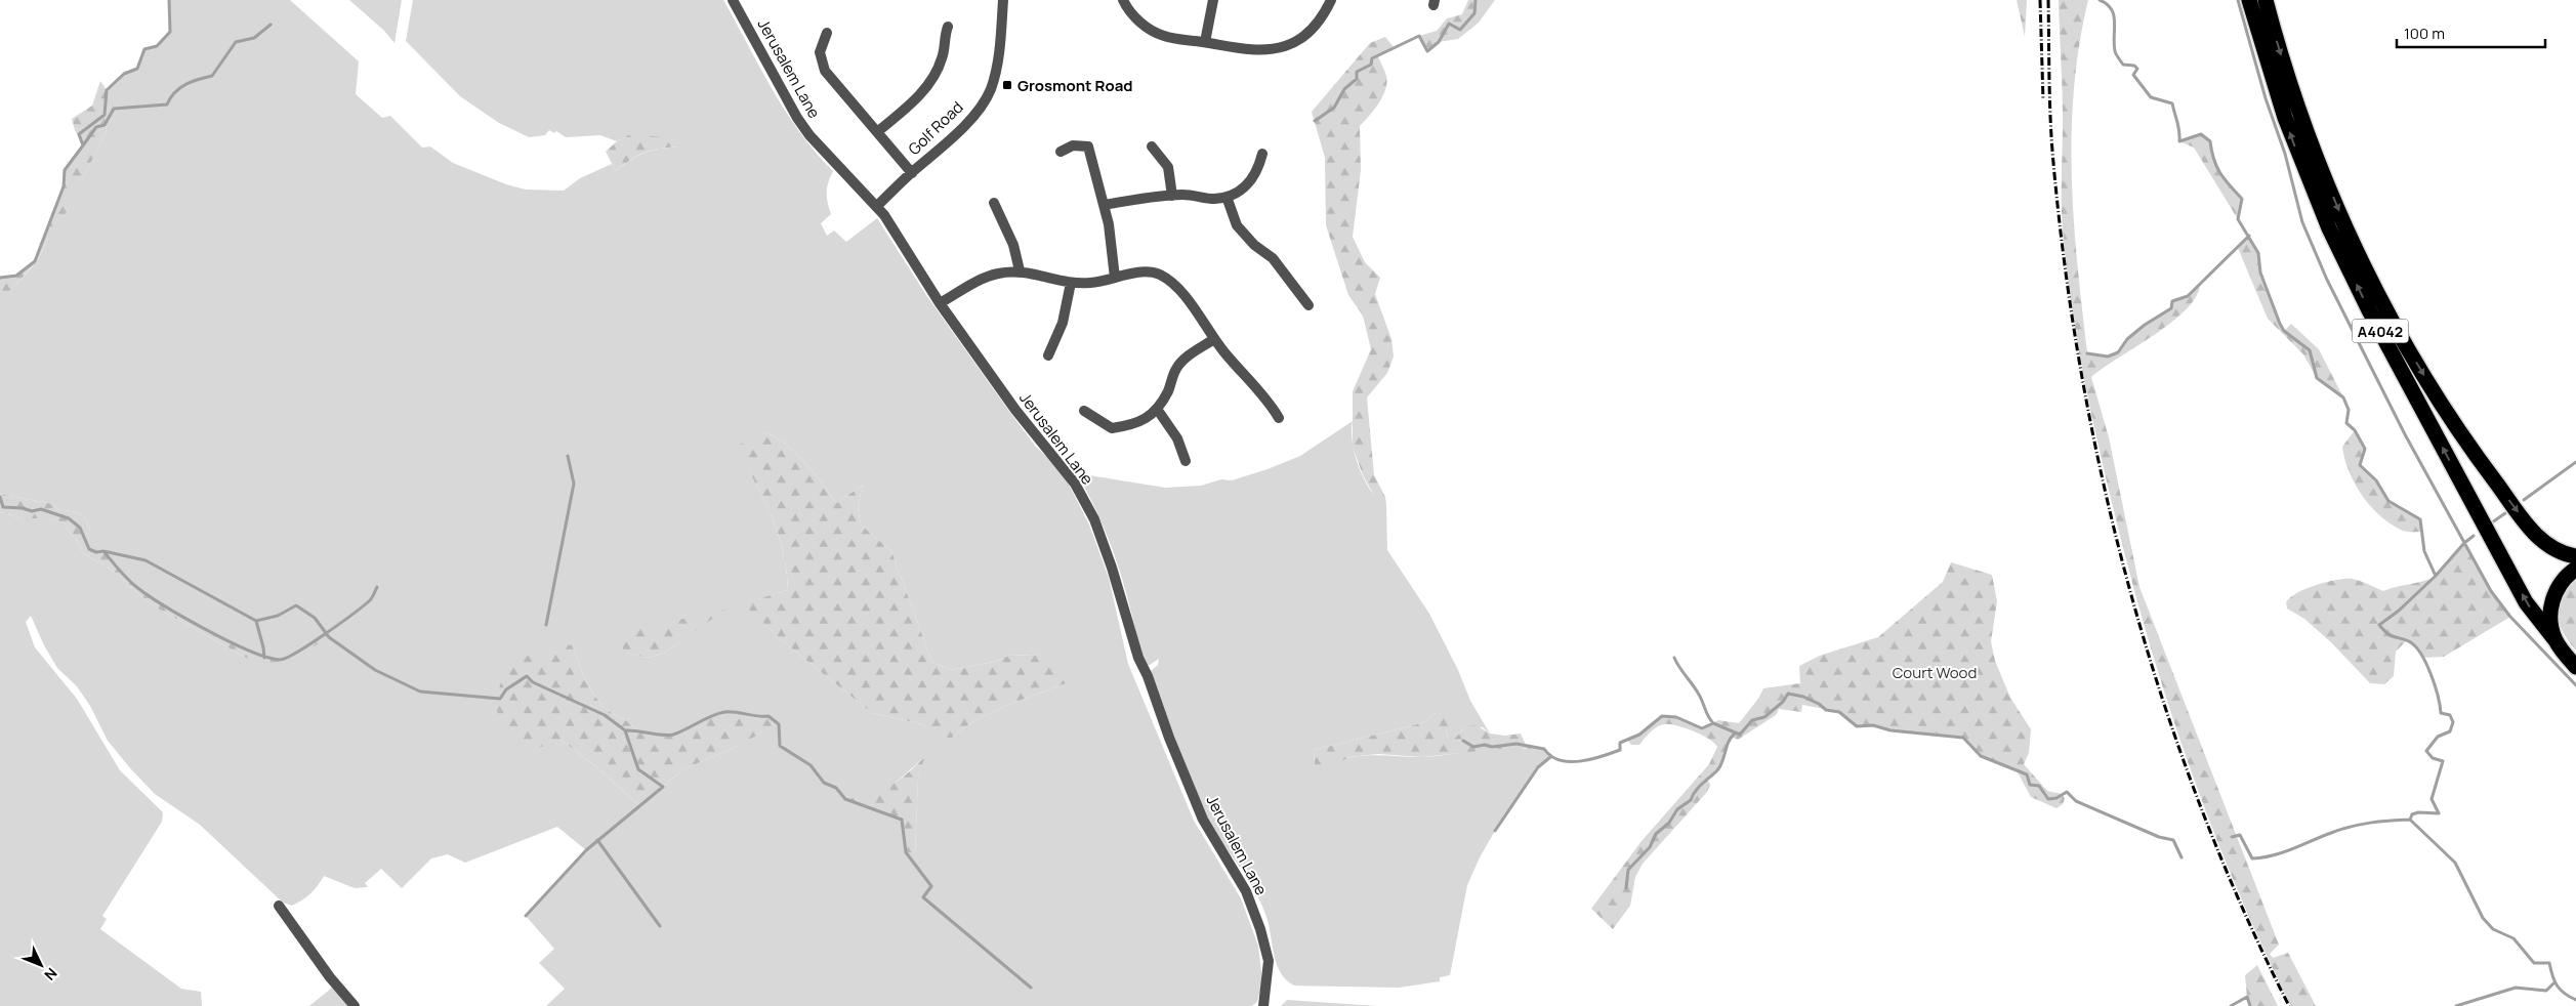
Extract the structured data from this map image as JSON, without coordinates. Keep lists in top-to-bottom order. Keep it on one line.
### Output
{"streets":{"highway":["A4042"],"street":["Jerusalem Lane","Golf Road"]},"crossings":[["Jerusalem Lane","Golf Road"]],"parks":["Court Wood"],"places":{"transit":["Grosmont Road"]},"scale_bar":"100 m","north":"bottom right"}
